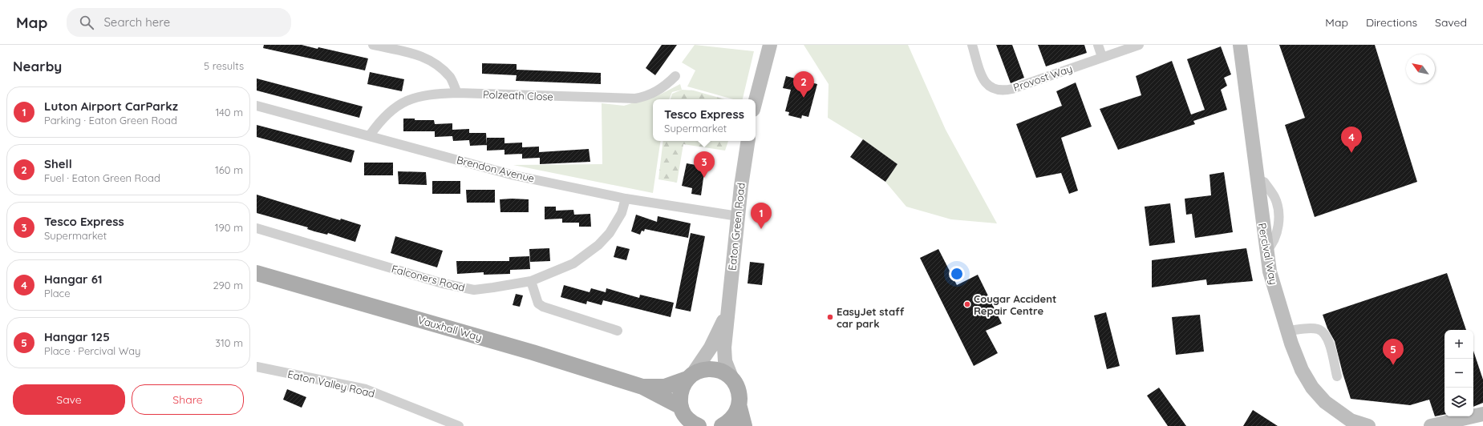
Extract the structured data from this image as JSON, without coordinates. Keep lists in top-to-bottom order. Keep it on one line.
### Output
{"streets":{"main road":["Vauxhall Way"],"street":["Provost Way","Polzeath Close","Brendon Avenue","Eaton Green Road","Percival Way","Falconers Road","Eaton Valley Road"]},"crossings":[["Polzeath Close","Brendon Avenue"],["Brendon Avenue","Eaton Green Road"],["Brendon Avenue","Falconers Road"],["Eaton Green Road","Vauxhall Way"]],"places":["Cougar Accident Repair Centre","EasyJet staff car park"],"north":"top left","page":{"header":"Map","search":"Search here","nav":["Map","Directions","Saved"],"heading":["Nearby","5 results"],"pins":["2","4","3","1","5"],"list":[{"mark":"1","name":"Luton Airport CarParkz","note":"Parking · Eaton Green Road","value":"140 m"},{"mark":"2","name":"Shell","note":"Fuel · Eaton Green Road","value":"160 m"},{"mark":"3","name":"Tesco Express","note":"Supermarket","value":"190 m"},{"mark":"4","name":"Hangar 61","note":"Place","value":"290 m"},{"mark":"5","name":"Hangar 125","note":"Place · Percival Way","value":"310 m"}],"popup":["Tesco Express","Supermarket"],"map_buttons":["+","−"],"buttons":["Save","Share"]}}
